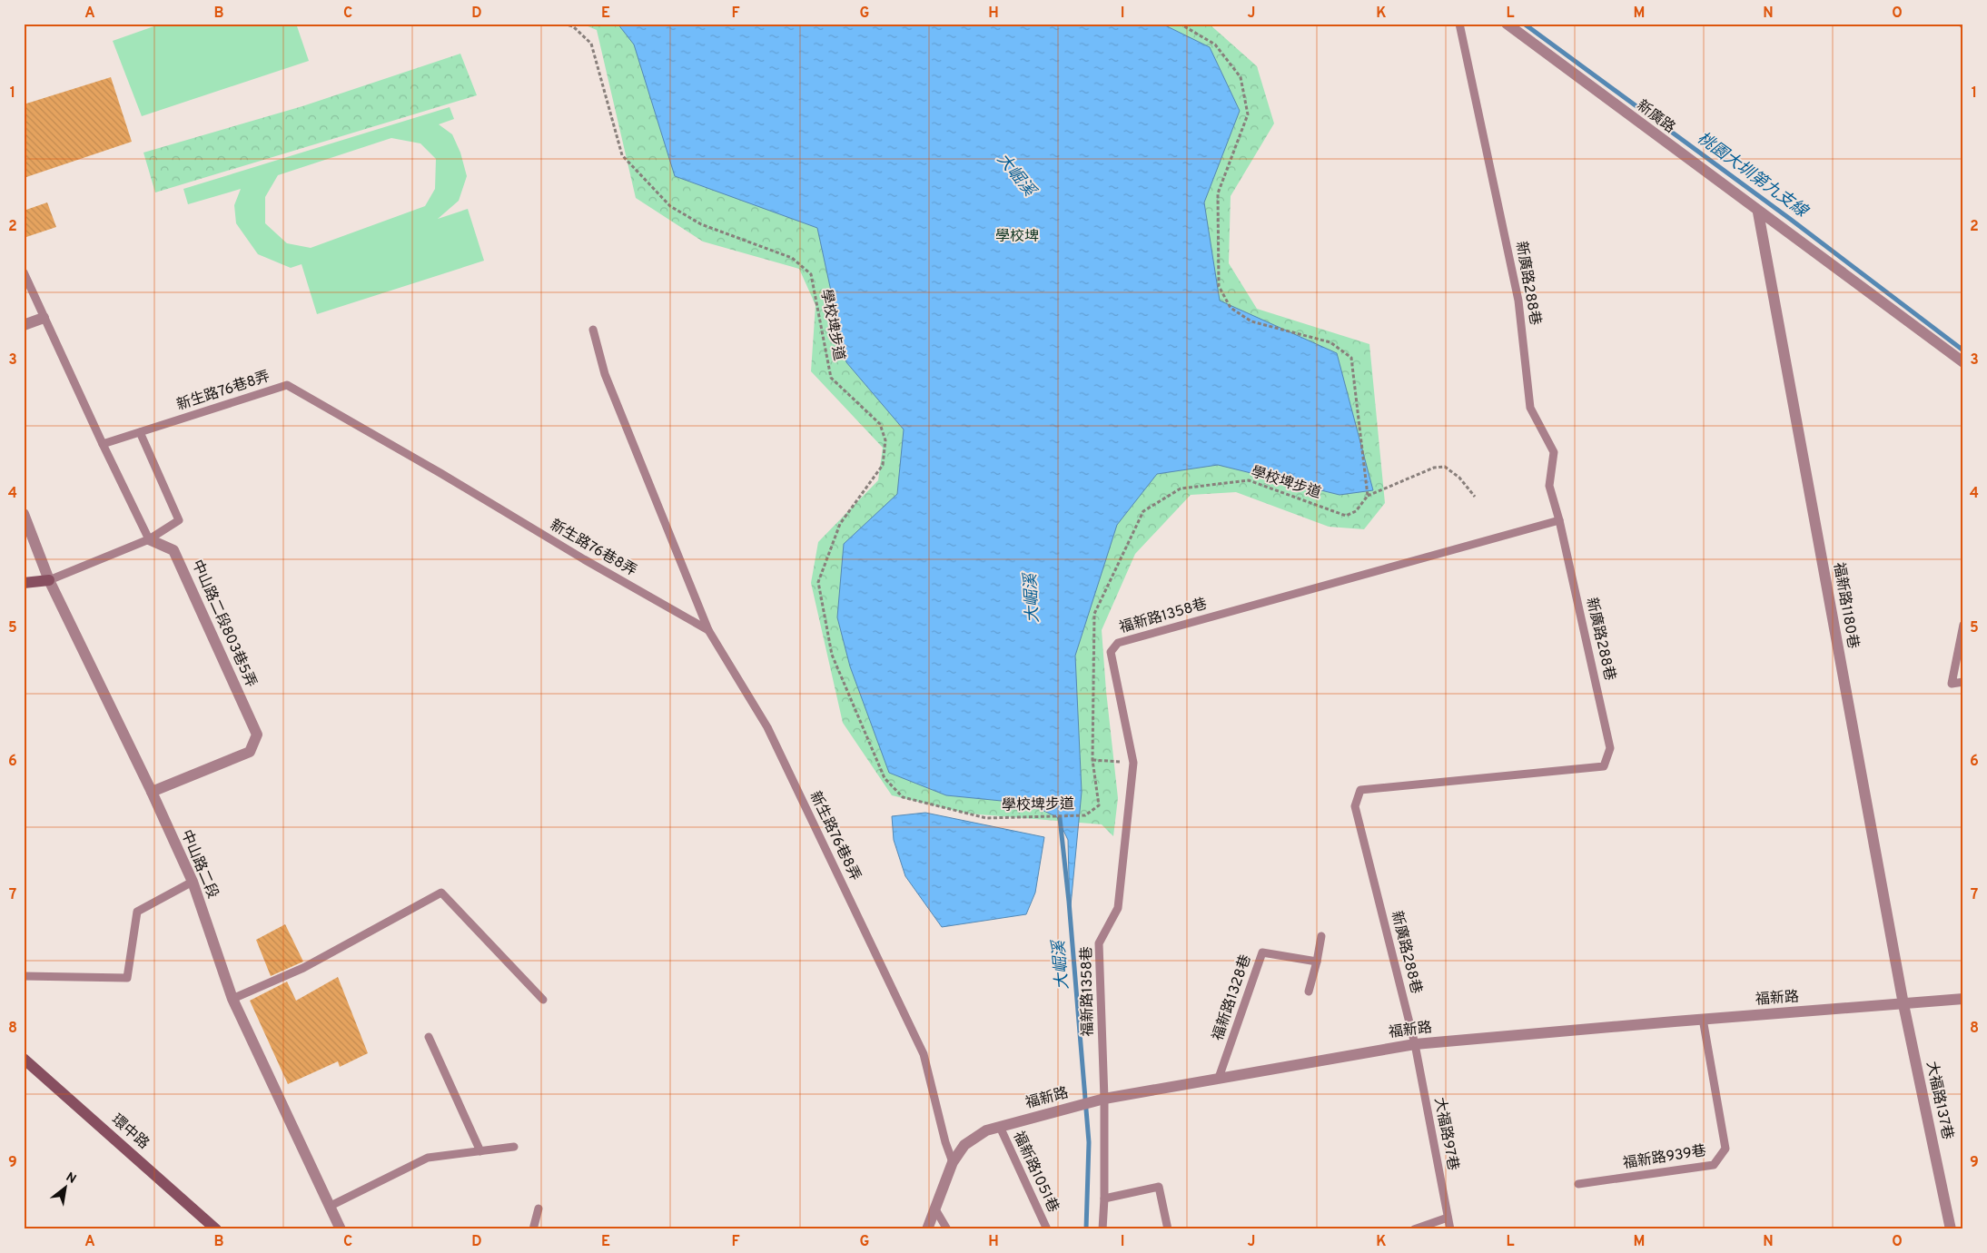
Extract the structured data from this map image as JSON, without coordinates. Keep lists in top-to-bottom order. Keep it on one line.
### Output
{"streets":{"main road":["環中路"],"street":["新廣路","福新路1180巷","中山路二段803巷5弄","中山路二段","福新路","大福路137巷"],"lane":["新廣路288巷","新生路76巷8弄","福新路1358巷","福新路1328巷","大福路97巷","福新路939巷","福新路1051巷"],"path":["學校埤步道"]},"crossings":[["新廣路","福新路1180巷"],["新廣路288巷","福新路1358巷"],["新廣路288巷","福新路"],["新廣路288巷","大福路97巷"],["新生路76巷8弄","福新路"],["福新路1180巷","福新路"],["福新路1180巷","大福路137巷"],["福新路1358巷","福新路"],["中山路二段803巷5弄","中山路二段"],["福新路1328巷","福新路"],["福新路","大福路137巷"],["福新路","大福路97巷"],["福新路","福新路939巷"],["福新路","福新路1051巷"]],"water":["大崛溪","桃園大圳第九支線"],"parks":["學校埤"],"north":"top right","grid":{"columns":["A","B","C","D","E","F","G","H","I","J","K","L","M","N","O"],"rows":["1","2","3","4","5","6","7","8","9"]}}
